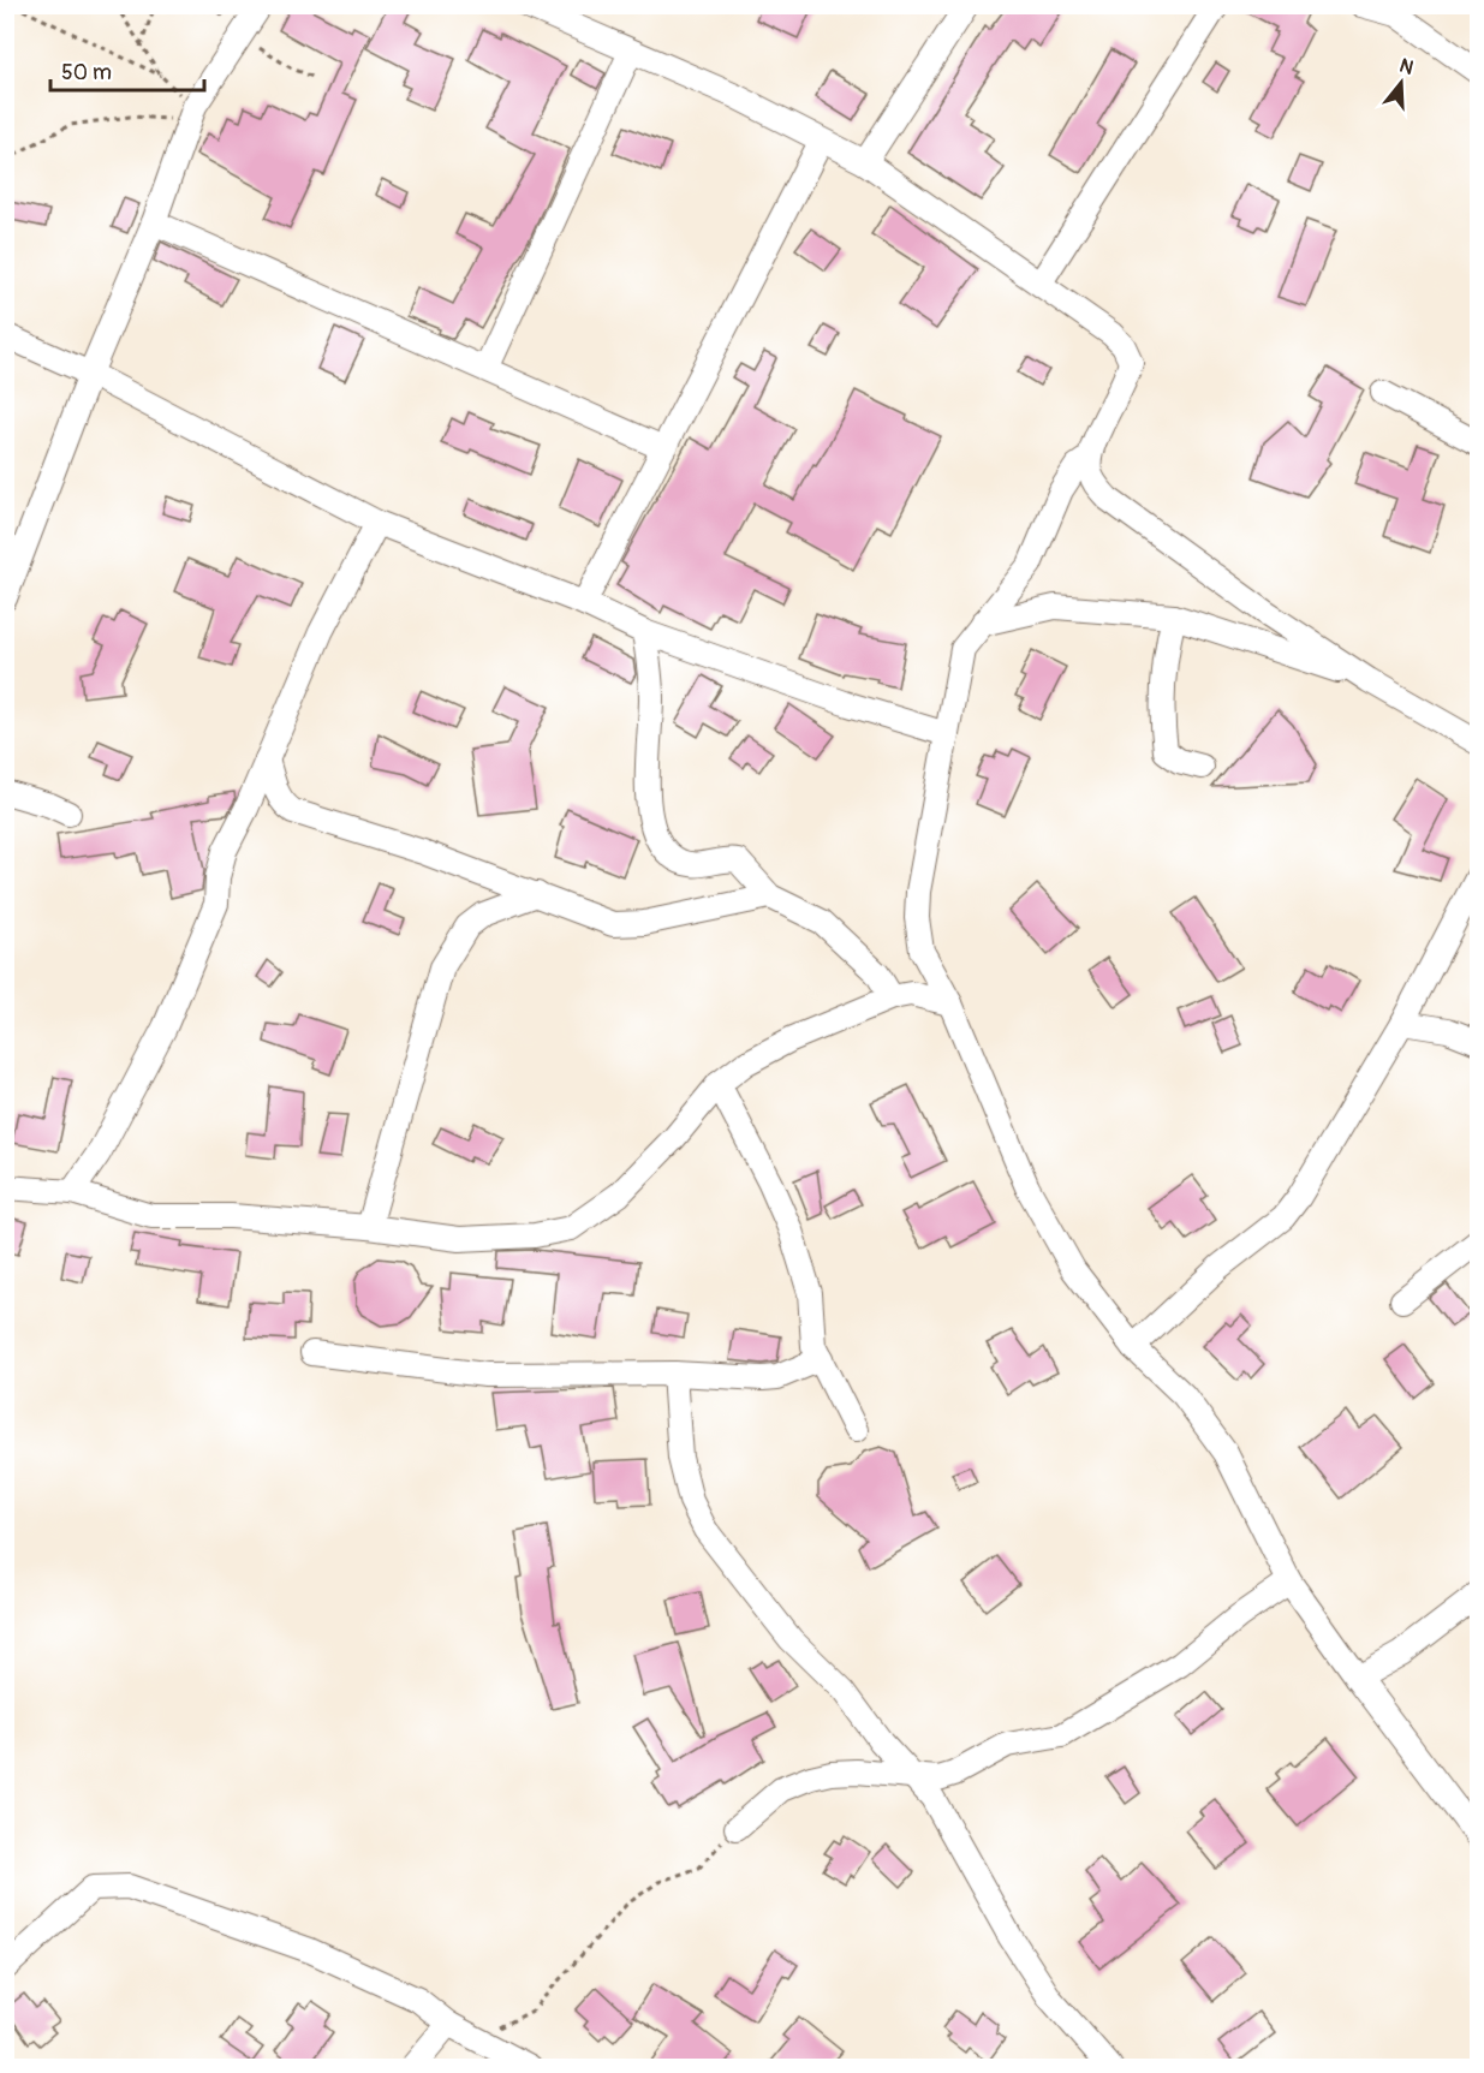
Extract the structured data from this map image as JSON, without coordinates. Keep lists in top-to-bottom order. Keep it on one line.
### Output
{"scale_bar":"50 m","north":"top"}
